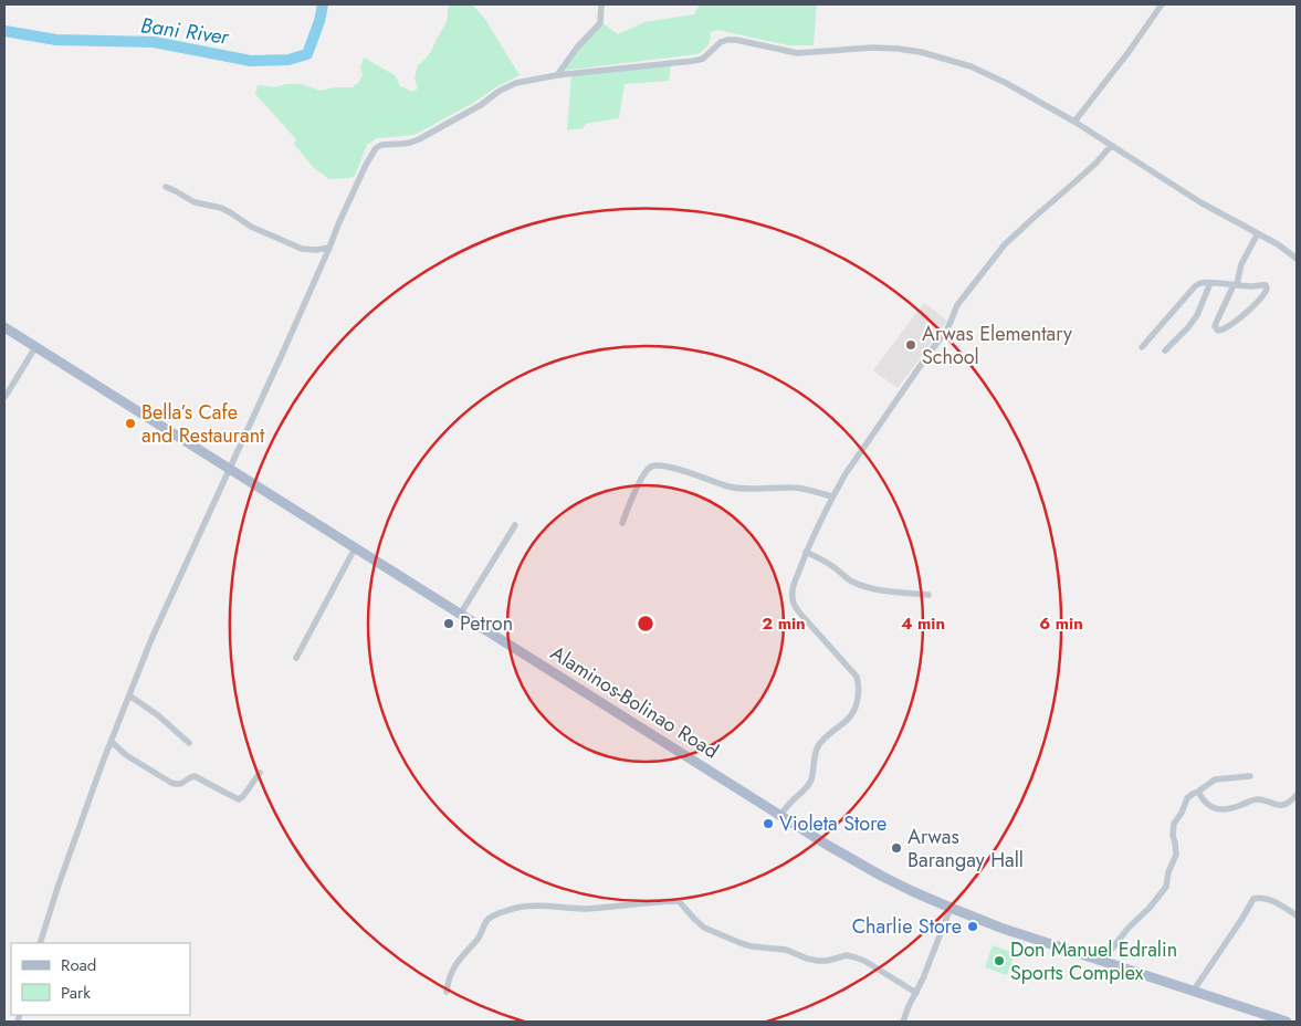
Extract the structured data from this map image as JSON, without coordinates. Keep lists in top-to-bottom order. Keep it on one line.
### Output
{"streets":{"main road":["Alaminos-Bolinao Road"]},"water":["Bani River"],"places":["Arwas Elementary School","Bella’s Cafe and Restaurant","Petron","Violeta Store","Arwas Barangay Hall","Charlie Store","Don Manuel Edralin Sports Complex"],"legend":["Road","Park"],"rings":["2 min","4 min","6 min"]}
